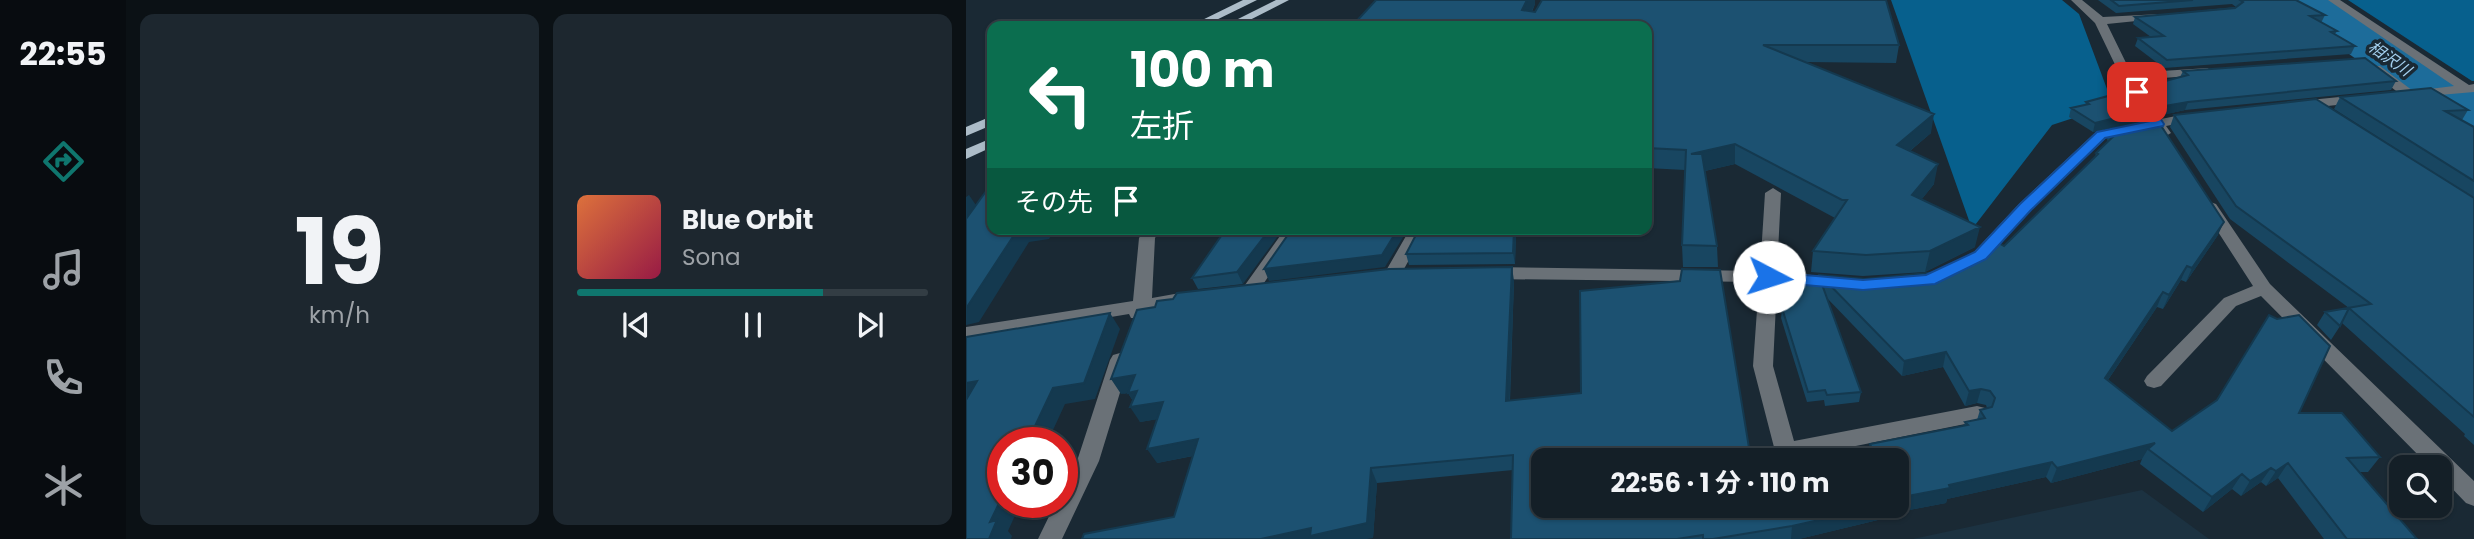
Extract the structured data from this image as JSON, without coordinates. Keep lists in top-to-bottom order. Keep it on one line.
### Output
{"water":["相沢川"],"page":{"tabs":"22:55","tile":["19","km/h"],"turn":["100 m","左折"],"then":"その先","song":["Blue Orbit","Sona"],"limit":"30","trip":"22:56 · 1 分 · 110 m"}}
